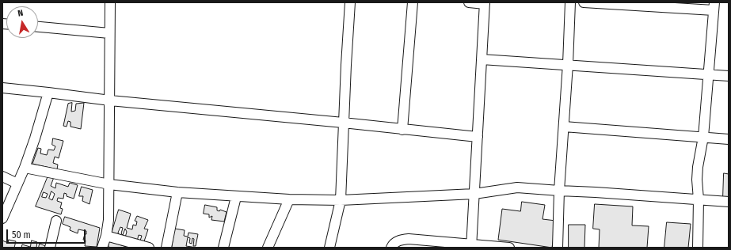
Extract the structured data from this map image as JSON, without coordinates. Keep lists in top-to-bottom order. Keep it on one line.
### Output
{"scale_bar":"50 m","north":"top"}
